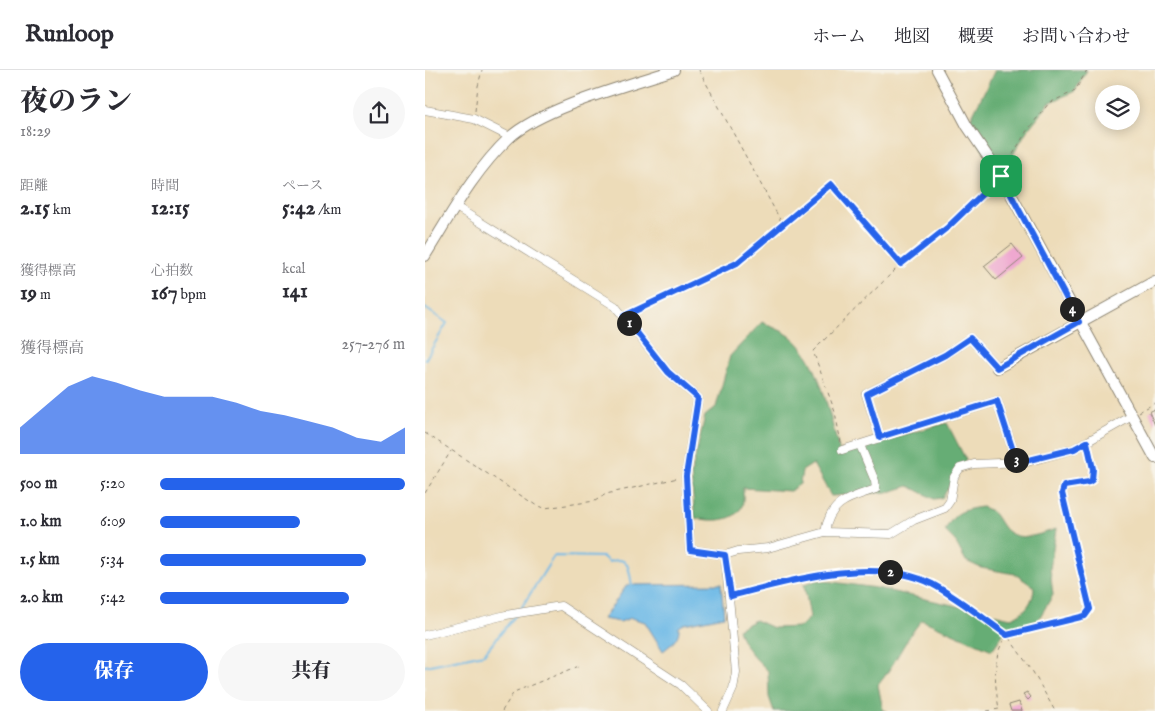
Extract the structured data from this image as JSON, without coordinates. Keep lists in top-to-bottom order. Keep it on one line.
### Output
{"page":{"header":"Runloop","nav":["ホーム","地図","概要","お問い合わせ"],"heading":["夜のラン","18:29"],"stats":[["距離","2.15 km"],["時間","12:15"],["ペース","5:42 /km"],["獲得標高","19 m"],["心拍数","167 bpm"],["kcal","141"]],"pins":["4","1","3","2"],"chart":["獲得標高","257–276 m"],"list":[{"name":"500 m","note":"5:20"},{"name":"1.0 km","note":"6:09"},{"name":"1.5 km","note":"5:34"},{"name":"2.0 km","note":"5:42"}],"buttons":["保存","共有"]}}
